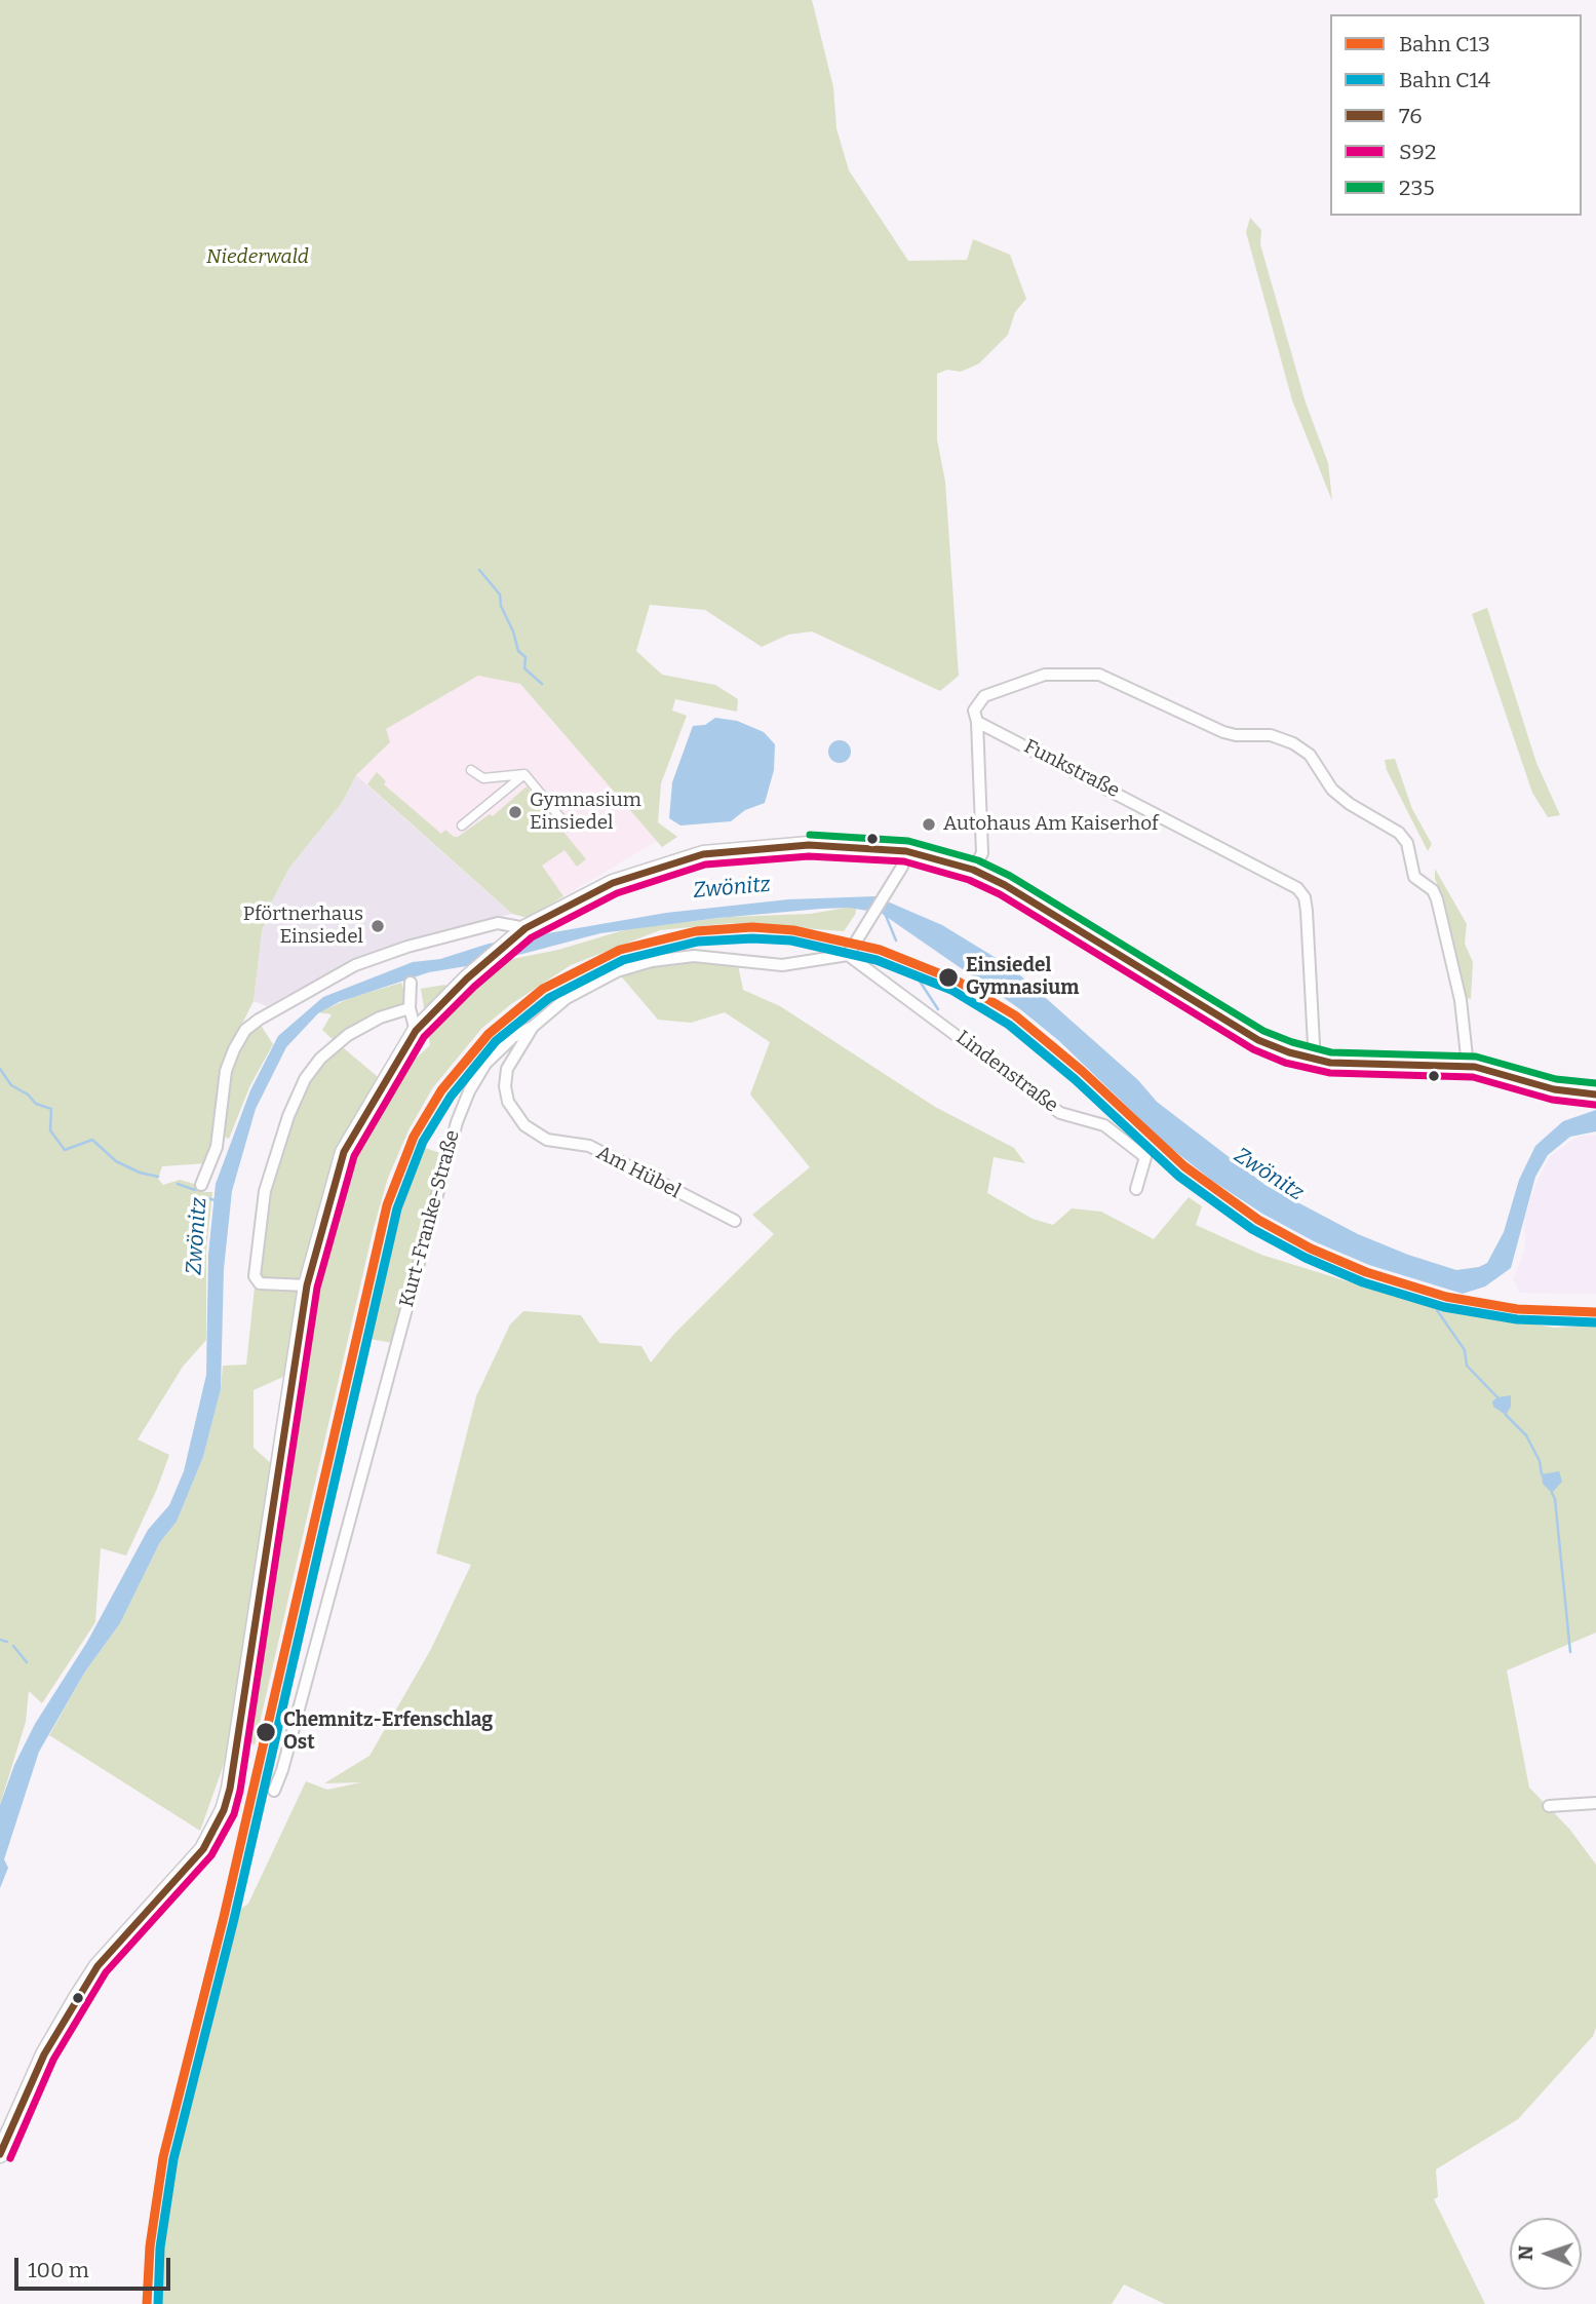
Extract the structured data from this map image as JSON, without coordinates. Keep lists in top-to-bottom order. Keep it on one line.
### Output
{"streets":{"street":["Funkstraße","Lindenstraße","Am Hübel","Kurt-Franke-Straße"]},"crossings":[["Lindenstraße","Kurt-Franke-Straße"],["Am Hübel","Kurt-Franke-Straße"]],"water":["Zwönitz"],"parks":["Niederwald"],"places":["Gymnasium Einsiedel","Autohaus Am Kaiserhof","Pförtnerhaus Einsiedel","Einsiedel Gymnasium","Chemnitz-Erfenschlag Ost"],"lines":["transit line 235","transit line 76","transit line S92","rail line C13","rail line C14"],"legend":["Bahn C13","Bahn C14","76","S92","235"],"scale_bar":"100 m","north":"left"}
